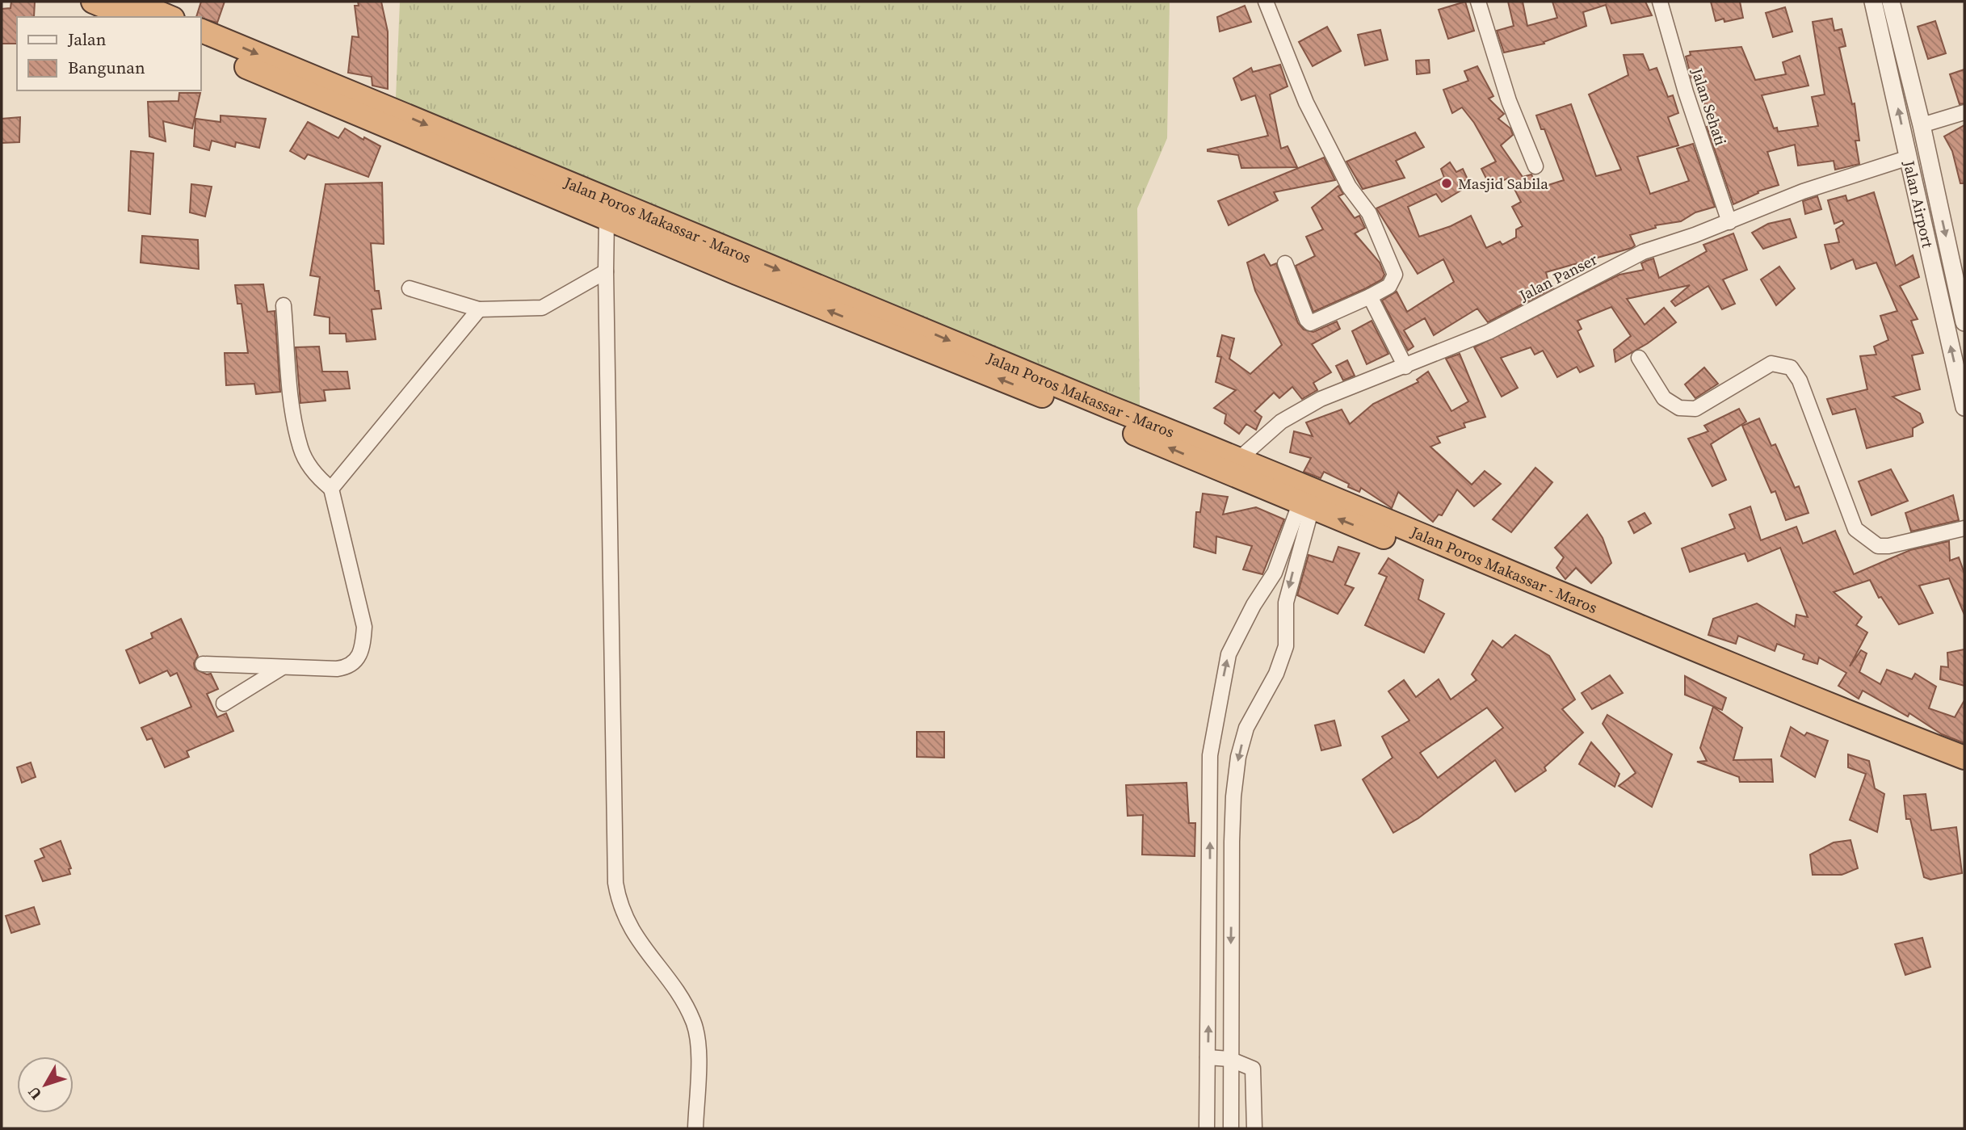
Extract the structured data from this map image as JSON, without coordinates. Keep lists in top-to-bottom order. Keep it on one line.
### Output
{"streets":{"highway":["Jalan Poros Makassar - Maros"],"street":["Jalan Sehati","Jalan Airport","Jalan Panser"]},"crossings":[["Jalan Sehati","Jalan Panser"],["Jalan Airport","Jalan Panser"],["Jalan Poros Makassar - Maros","Jalan Panser"]],"places":["Masjid Sabila"],"legend":["Jalan","Bangunan"],"north":"bottom left"}
